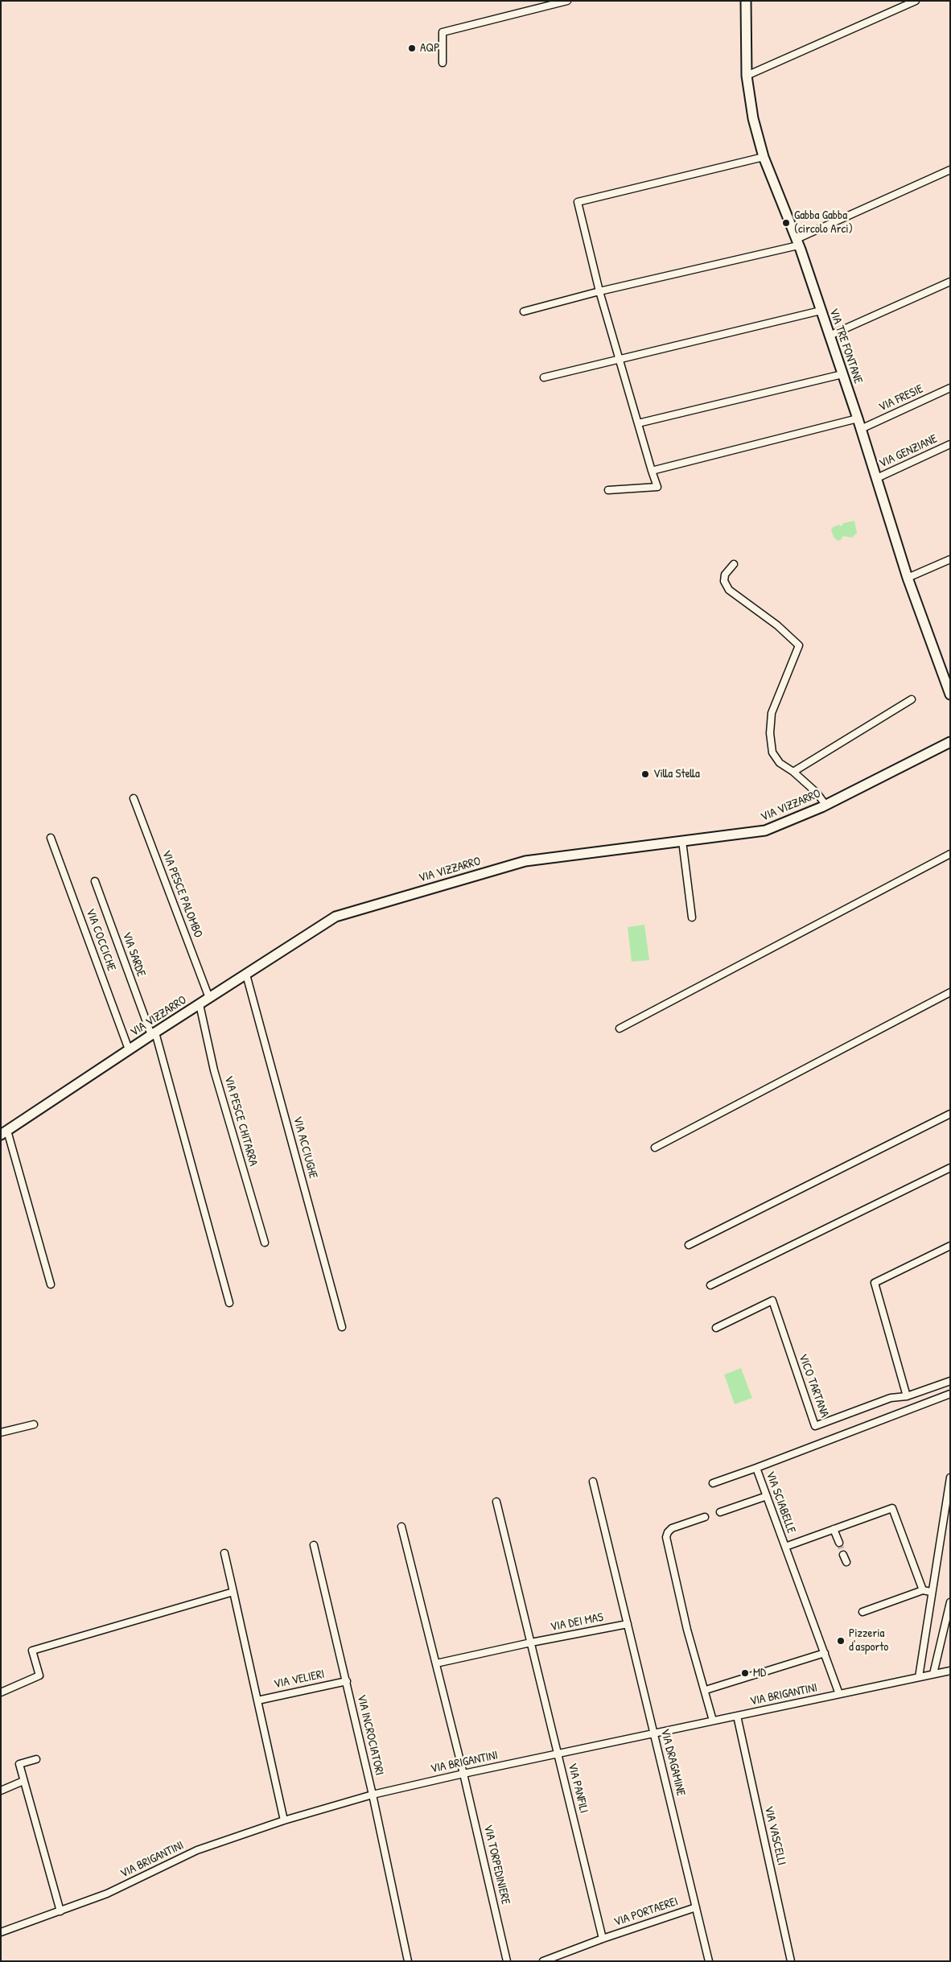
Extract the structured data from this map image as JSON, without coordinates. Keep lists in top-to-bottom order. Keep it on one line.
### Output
{"streets":{"street":["VIA TRE FONTANE","VIA FRESIE","VIA GENZIANE","VIA VIZZARRO","VIA PESCE PALOMBO","VIA COCCICHE","VIA SARDE","VIA PESCE CHITARRA","VIA ACCIUGHE","VICO TARTANA","VIA SCIABELLE","VIA DEI MAS","VIA VELIERI","VIA BRIGANTINI","VIA INCROCIATORI","VIA DRAGAMINE","VIA PANFILI","VIA VASCELLI","VIA TORPEDINIERE","VIA PORTAEREI"]},"crossings":[["VIA TRE FONTANE","VIA FRESIE"],["VIA TRE FONTANE","VIA GENZIANE"],["VIA VIZZARRO","VIA PESCE PALOMBO"],["VIA VIZZARRO","VIA COCCICHE"],["VIA VIZZARRO","VIA SARDE"],["VIA VIZZARRO","VIA PESCE CHITARRA"],["VIA VIZZARRO","VIA ACCIUGHE"],["VIA SCIABELLE","VIA BRIGANTINI"],["VIA DEI MAS","VIA DRAGAMINE"],["VIA DEI MAS","VIA PANFILI"],["VIA DEI MAS","VIA TORPEDINIERE"],["VIA VELIERI","VIA INCROCIATORI"],["VIA BRIGANTINI","VIA INCROCIATORI"],["VIA BRIGANTINI","VIA DRAGAMINE"],["VIA BRIGANTINI","VIA PANFILI"],["VIA BRIGANTINI","VIA VASCELLI"],["VIA BRIGANTINI","VIA TORPEDINIERE"],["VIA DRAGAMINE","VIA PORTAEREI"],["VIA PANFILI","VIA PORTAEREI"]],"places":["AQP","Gabba Gabba (circolo Arci)","Villa Stella","Pizzeria d'asporto","MD"]}
